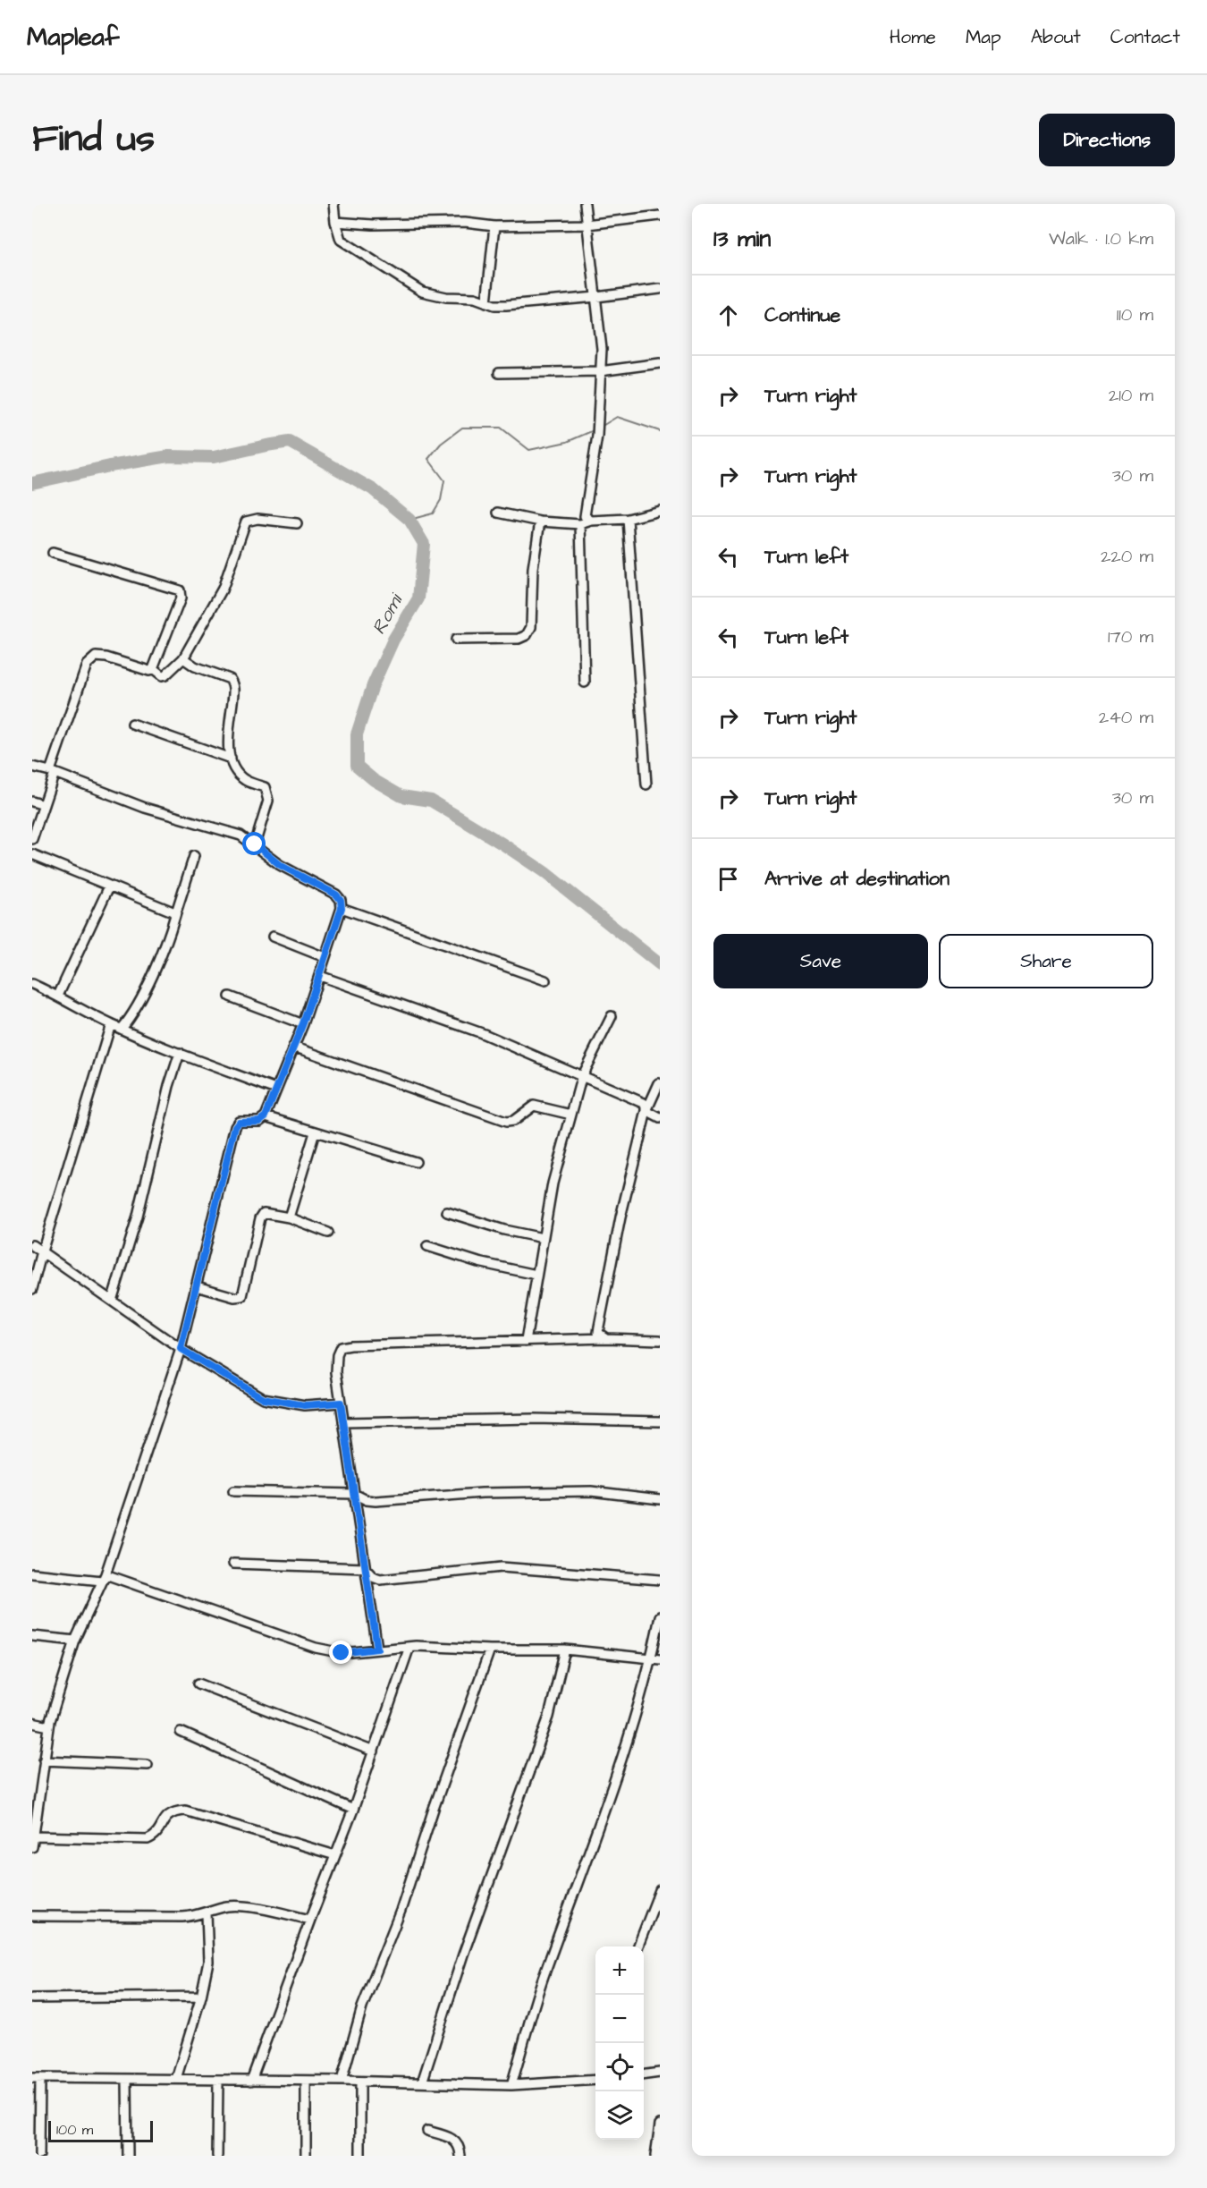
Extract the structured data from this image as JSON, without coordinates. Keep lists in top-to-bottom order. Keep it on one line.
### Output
{"water":["Romi"],"scale_bar":"100 m","page":{"header":"Mapleaf","nav":["Home","Map","About","Contact"],"title":"Find us","buttons":["Directions",["Save","Share"]],"heading":["13 min","Walk · 1.0 km"],"list":[["Continue","110 m"],["Turn right","210 m"],["Turn right","30 m"],["Turn left","220 m"],["Turn left","170 m"],["Turn right","240 m"],["Turn right","30 m"],"Arrive at destination"],"map_buttons":["+","−"],"scale":"100 m"}}
